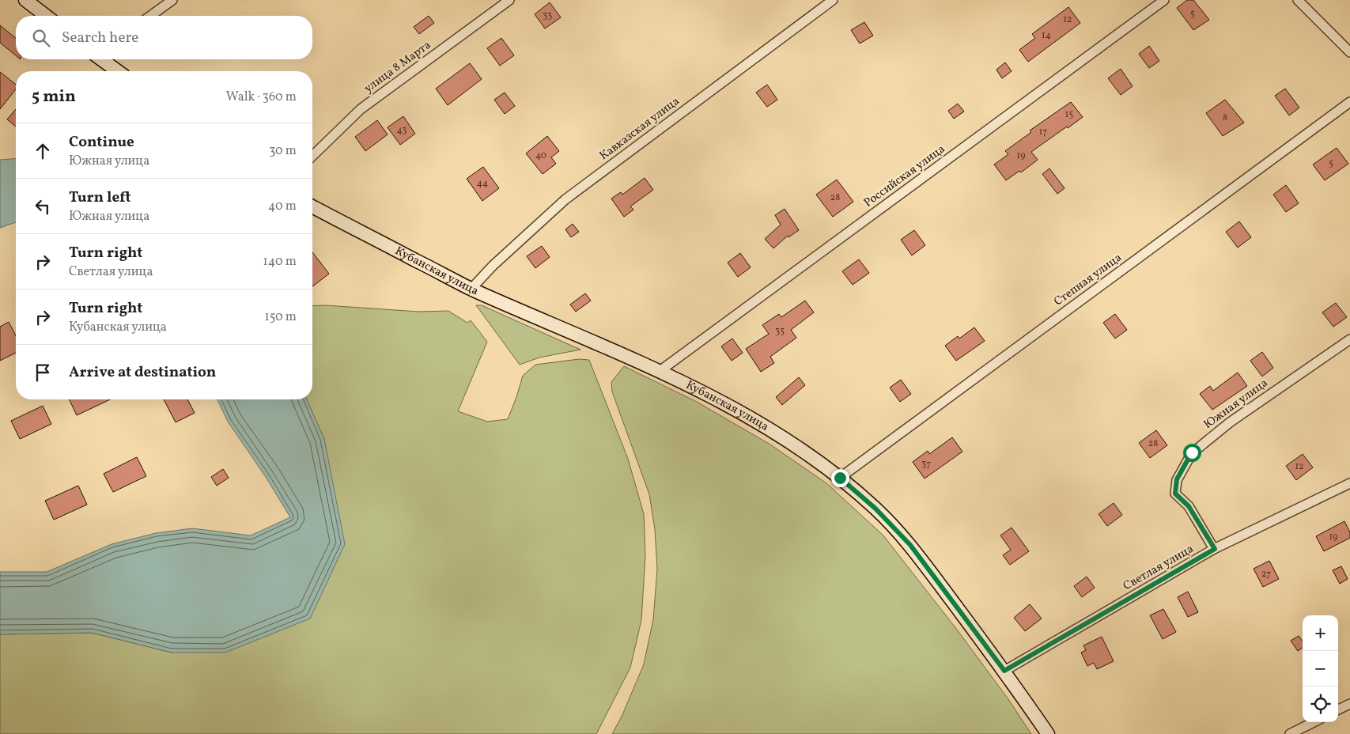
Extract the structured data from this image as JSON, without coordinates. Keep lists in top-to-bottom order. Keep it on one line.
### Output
{"streets":{"main road":["Кубанская улица"],"street":["улица 8 Марта","Кавказская улица","Российская улица","Степная улица","Южная улица","Светлая улица"]},"crossings":[["Кавказская улица","Кубанская улица"],["Российская улица","Кубанская улица"],["Кубанская улица","Степная улица"],["Кубанская улица","Светлая улица"],["Южная улица","Светлая улица"]],"house_numbers":["5","33","12","14","15","8","43","17","40","19","5","44","28","35","28","37","12","19","27"],"page":{"search":"Search here","heading":["5 min","Walk · 360 m"],"list":[["Continue","Южная улица","30 m"],["Turn left","Южная улица","40 m"],["Turn right","Светлая улица","140 m"],["Turn right","Кубанская улица","150 m"],"Arrive at destination"],"map_buttons":["+","−"]}}
